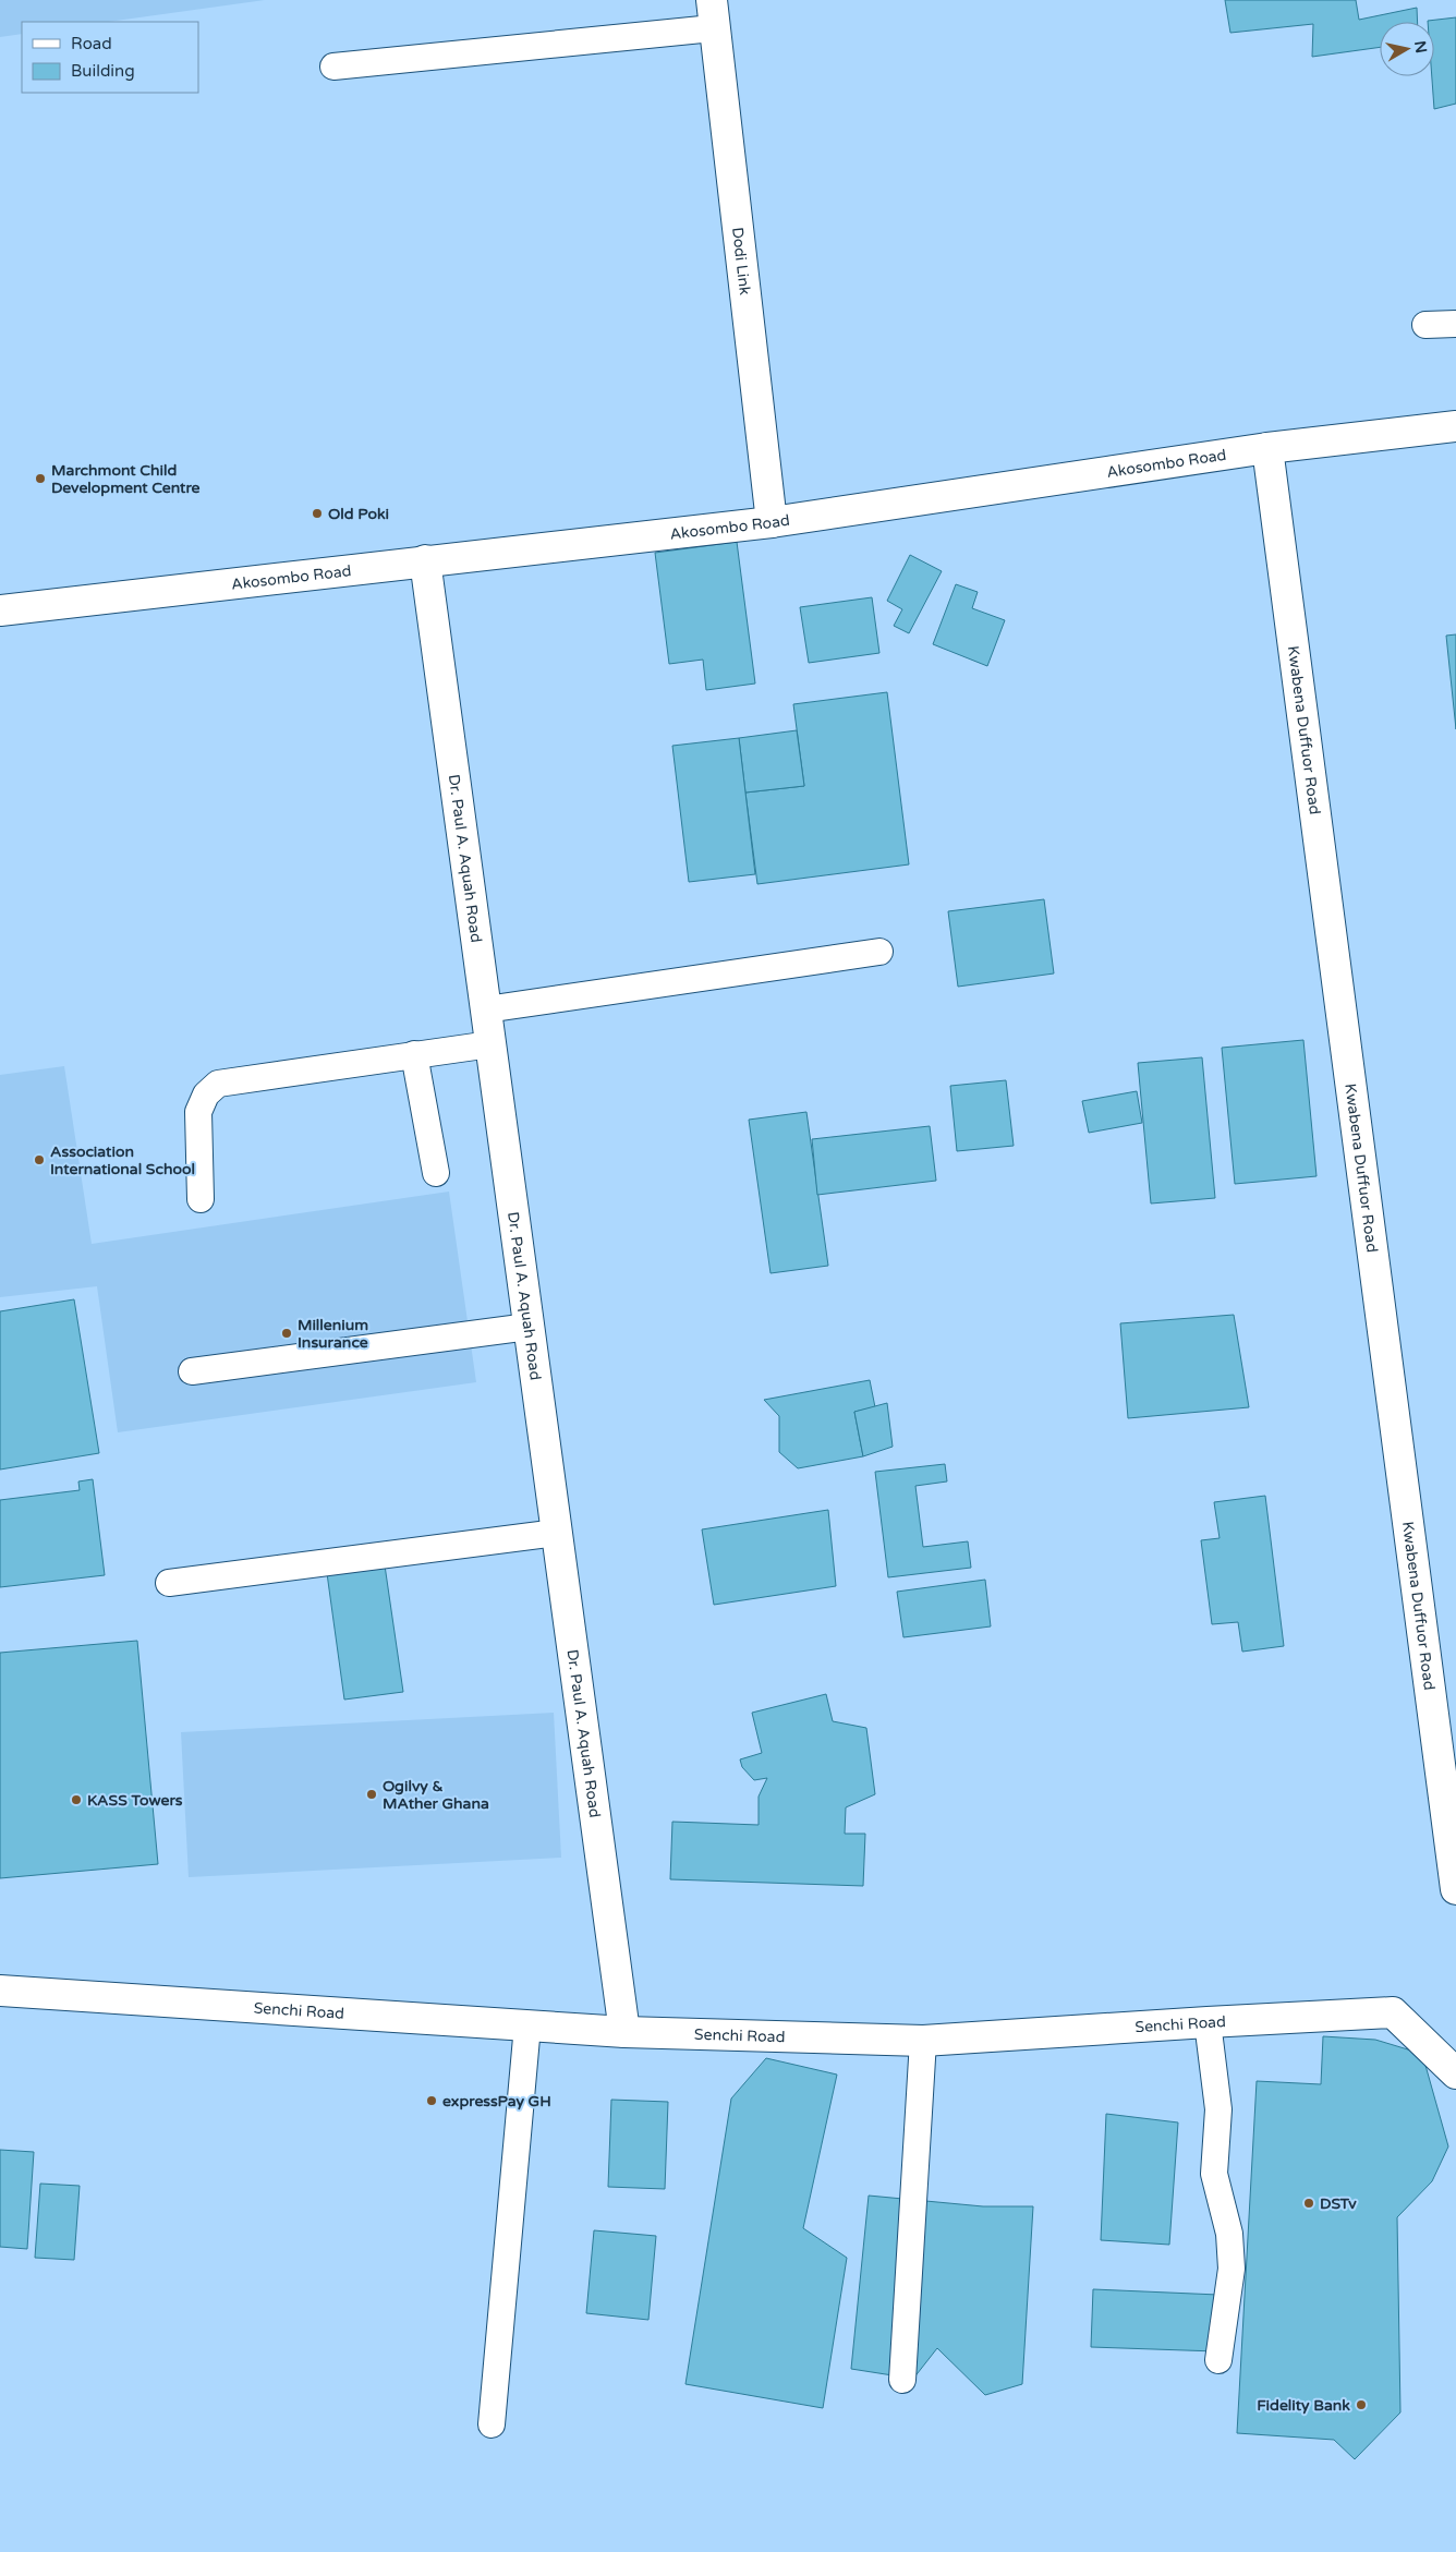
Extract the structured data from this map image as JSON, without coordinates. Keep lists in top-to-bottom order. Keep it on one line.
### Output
{"streets":{"street":["Dodi Link","Akosombo Road","Kwabena Duffuor Road","Dr. Paul A. Aquah Road","Senchi Road"]},"crossings":[["Dodi Link","Akosombo Road"],["Akosombo Road","Kwabena Duffuor Road"],["Akosombo Road","Dr. Paul A. Aquah Road"],["Dr. Paul A. Aquah Road","Senchi Road"]],"places":["Marchmont Child Development Centre","Old Poki","Association International School","Millenium Insurance","Ogilvy & MAther Ghana","KASS Towers","expressPay GH","DSTv","Fidelity Bank"],"legend":["Road","Building"],"north":"right"}
